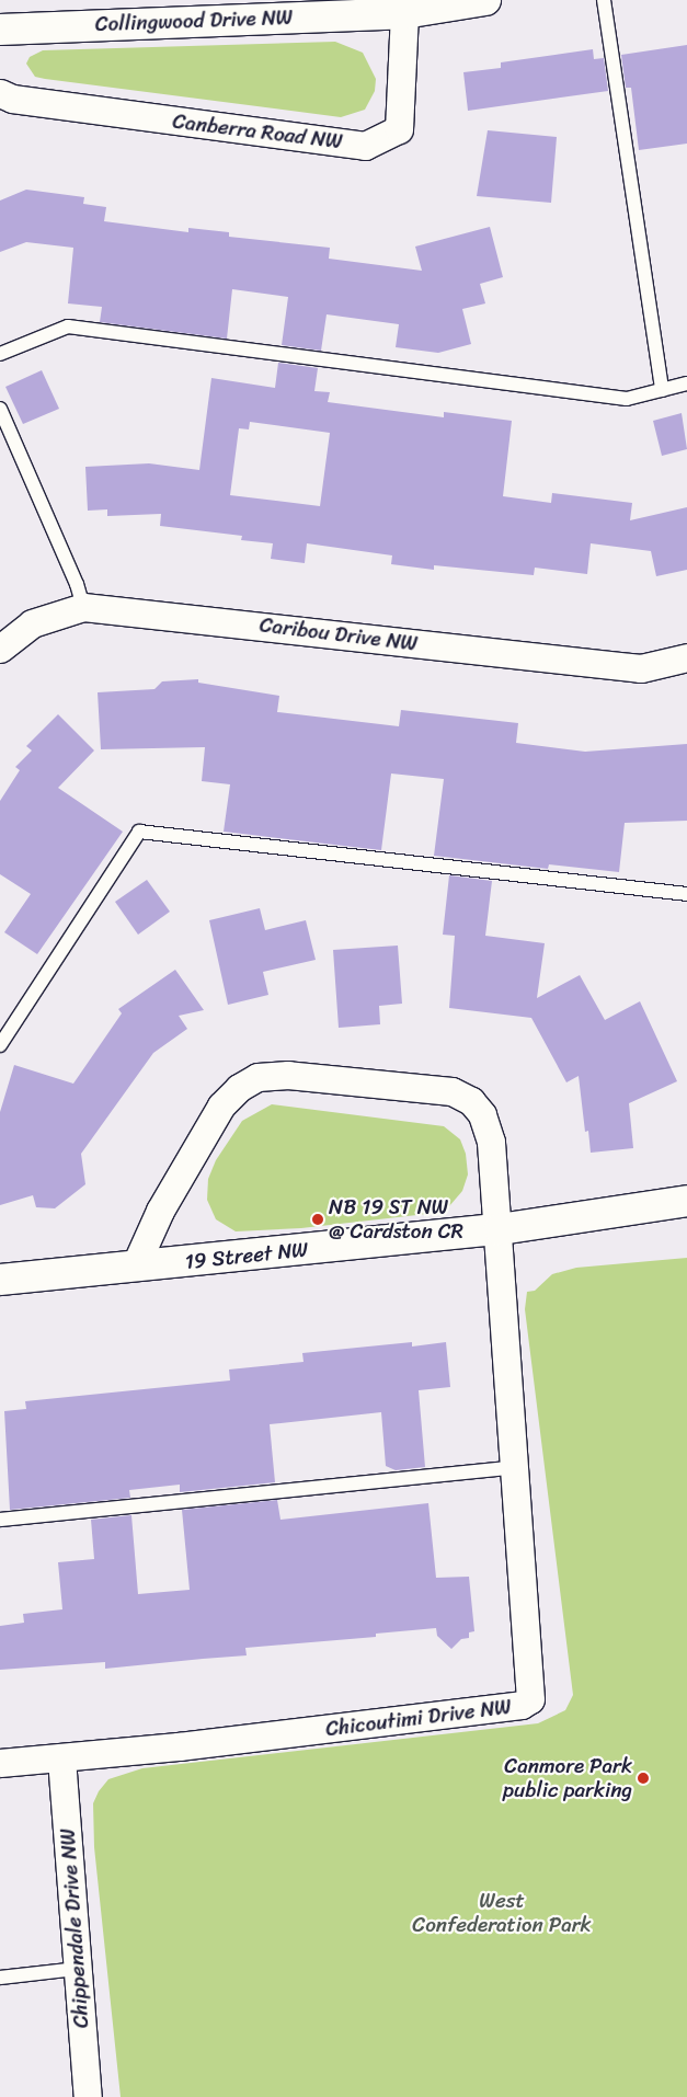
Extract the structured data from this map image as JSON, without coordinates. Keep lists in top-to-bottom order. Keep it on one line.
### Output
{"streets":{"street":["Collingwood Drive NW","Canberra Road NW","Caribou Drive NW","19 Street NW","Chicoutimi Drive NW","Chippendale Drive NW"]},"crossings":[["Collingwood Drive NW","Canberra Road NW"],["19 Street NW","Chicoutimi Drive NW"],["Chicoutimi Drive NW","Chippendale Drive NW"]],"parks":["West Confederation Park"],"places":["NB 19 ST NW @ Cardston CR","Canmore Park public parking"]}
